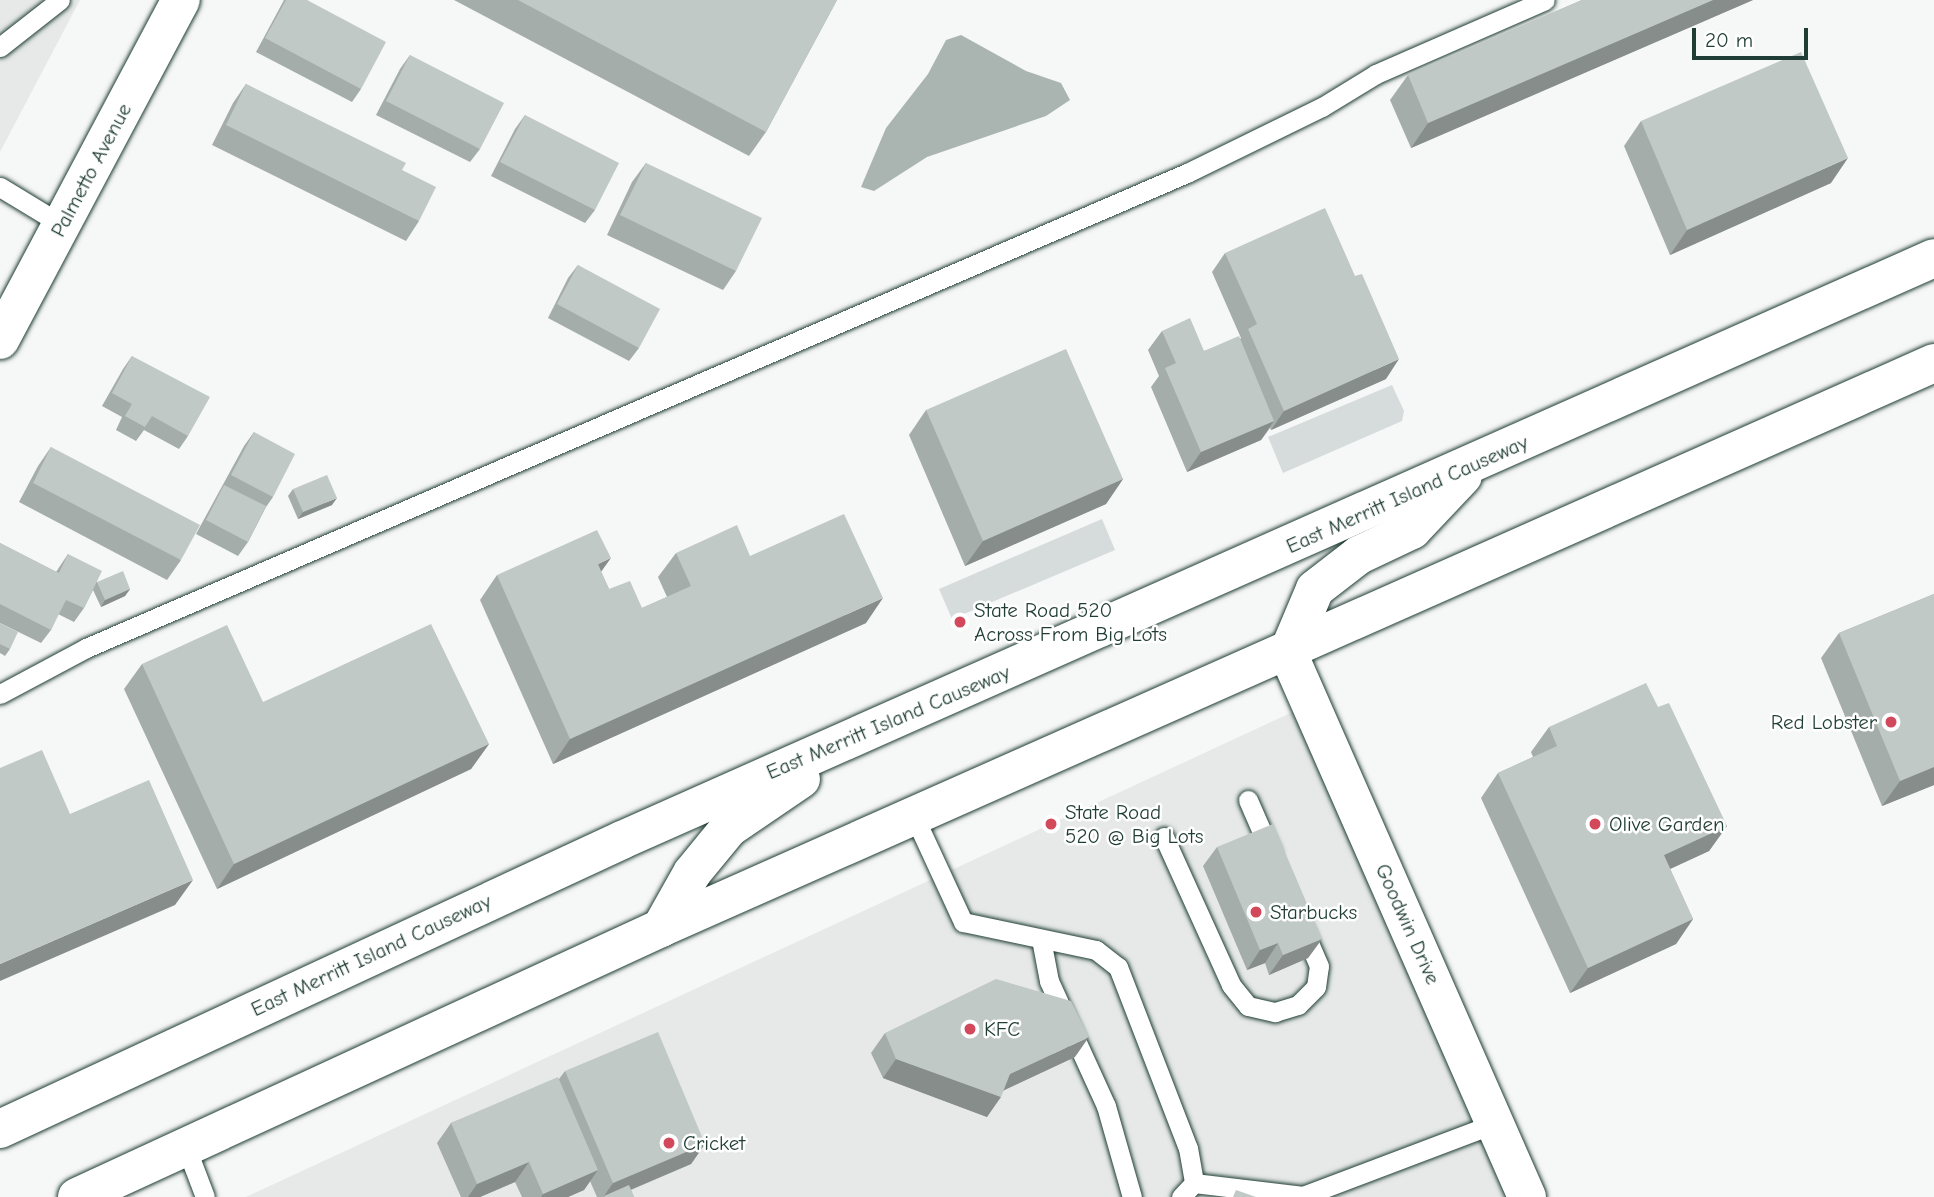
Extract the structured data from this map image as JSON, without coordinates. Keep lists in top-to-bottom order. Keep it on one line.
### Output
{"streets":{"main road":["Palmetto Avenue","East Merritt Island Causeway","Goodwin Drive"]},"places":["State Road 520 Across From Big Lots","Red Lobster","State Road 520 @ Big Lots","Olive Garden","Starbucks","KFC","Cricket"],"scale_bar":"20 m"}
